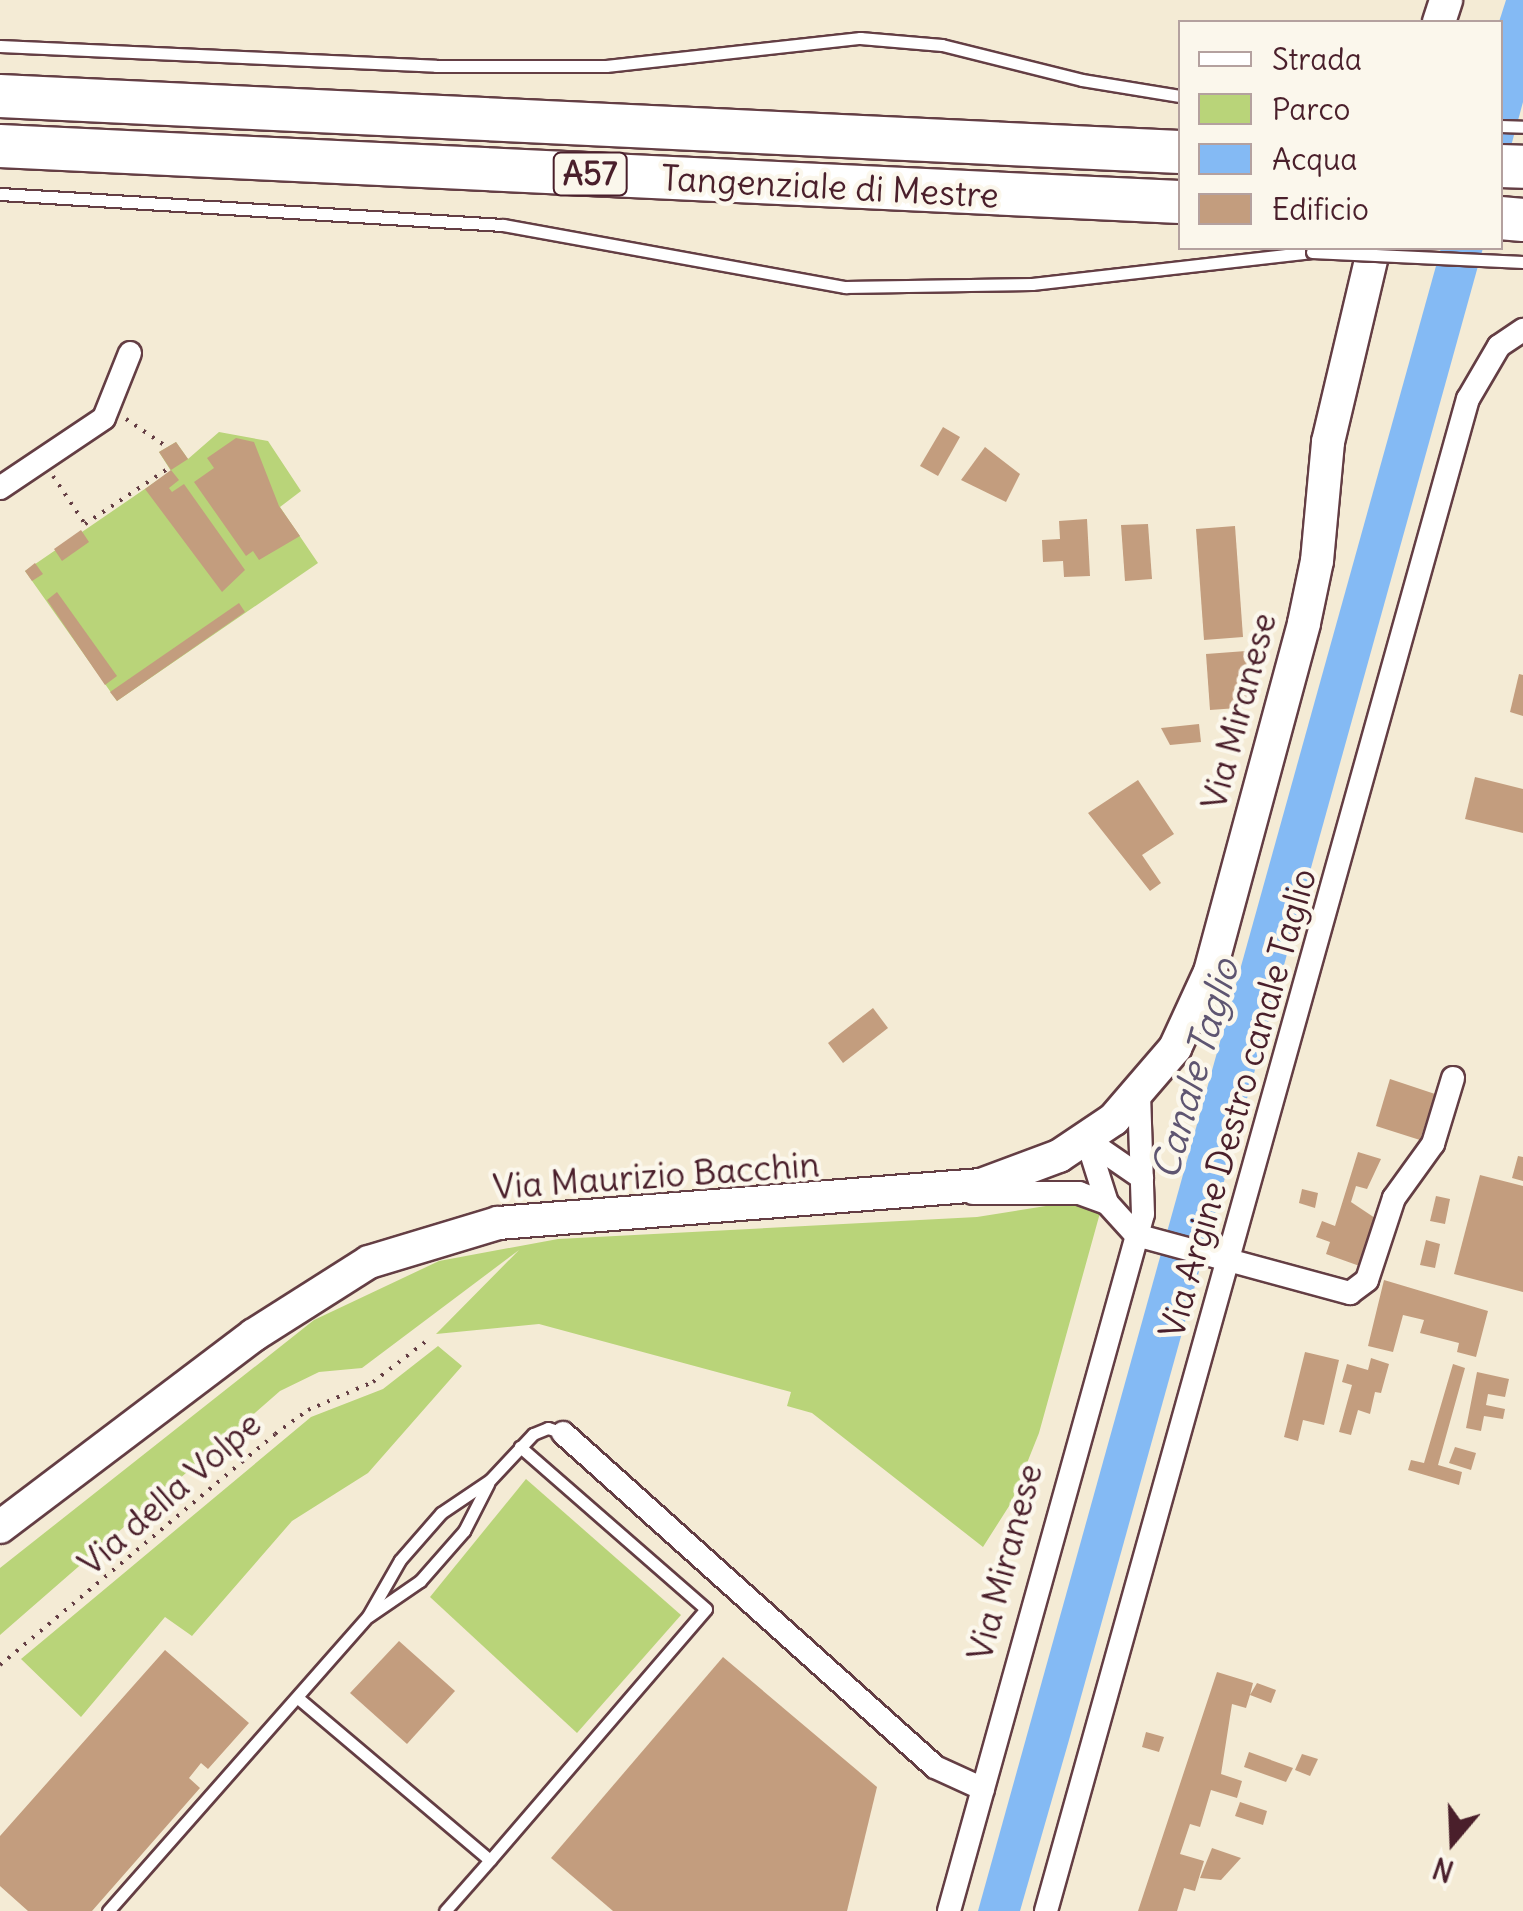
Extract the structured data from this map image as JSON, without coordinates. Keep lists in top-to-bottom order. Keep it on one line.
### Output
{"streets":{"highway":["A57","Tangenziale di Mestre"],"main road":["Via Miranese","Via Maurizio Bacchin"],"street":["Via Argine Destro canale Taglio"],"path":["Via della Volpe"]},"crossings":[["Via Miranese","Via Maurizio Bacchin"]],"water":["Canale Taglio"],"legend":["Strada","Parco","Acqua","Edificio"],"north":"bottom"}
